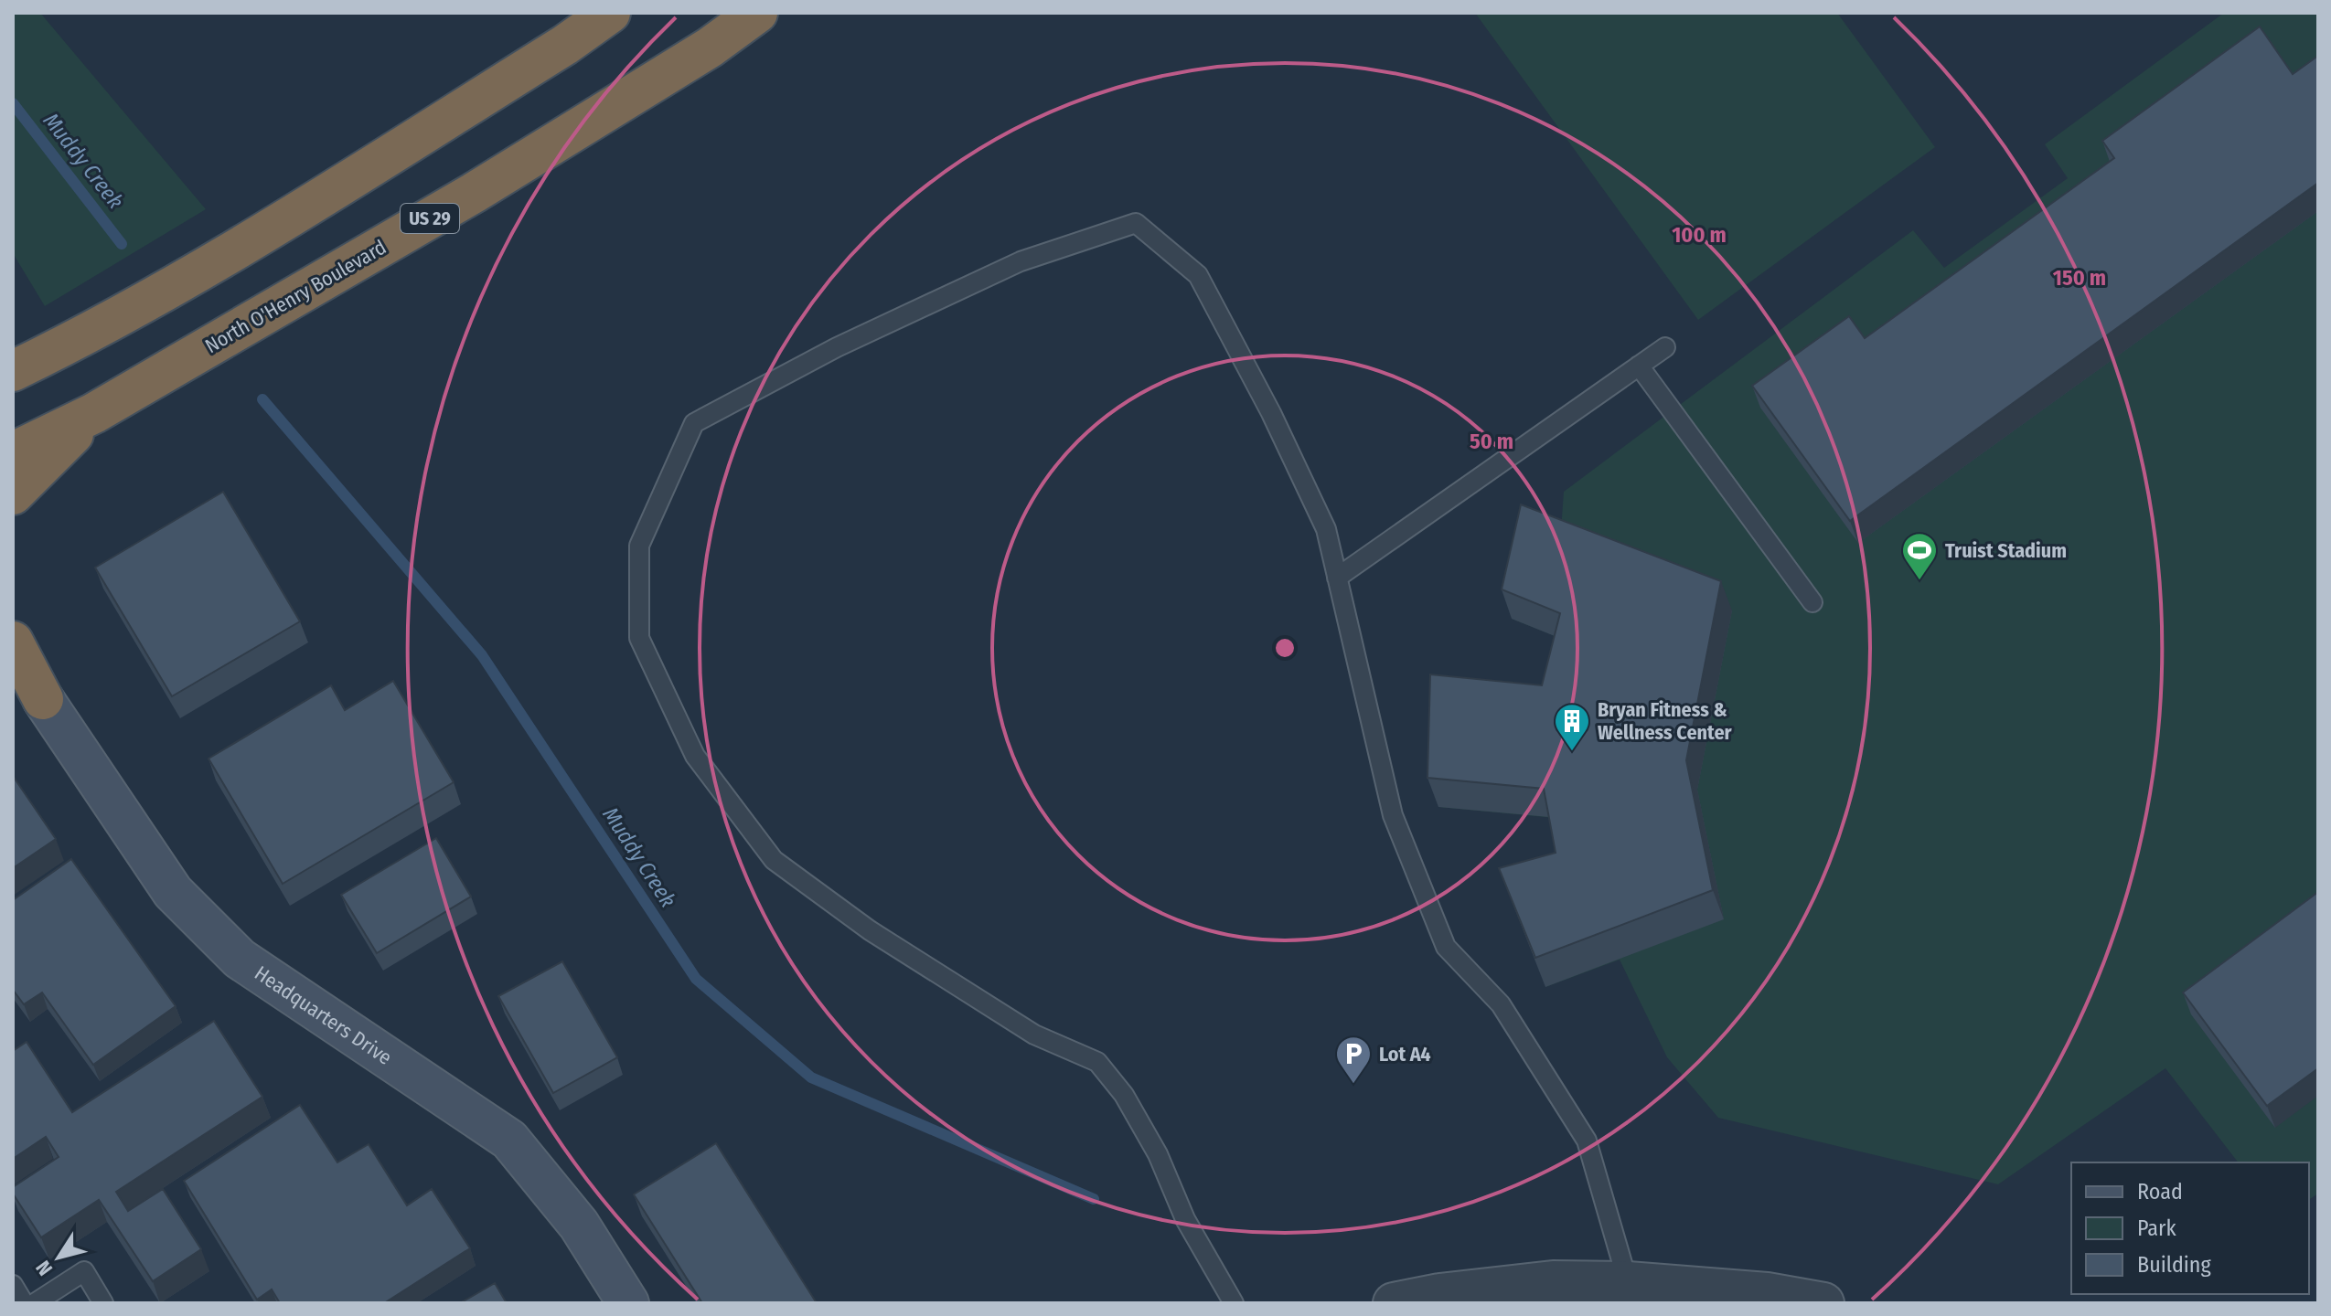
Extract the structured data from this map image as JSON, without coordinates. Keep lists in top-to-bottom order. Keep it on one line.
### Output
{"streets":{"highway":["US 29","North O'Henry Boulevard"],"main road":["Headquarters Drive"]},"water":["Muddy Creek"],"places":{"sports":["Truist Stadium"],"building":["Bryan Fitness & Wellness Center"],"parking":["Lot A4"]},"legend":["Road","Park","Building"],"north":"bottom left","rings":["100 m","150 m","50 m"]}
